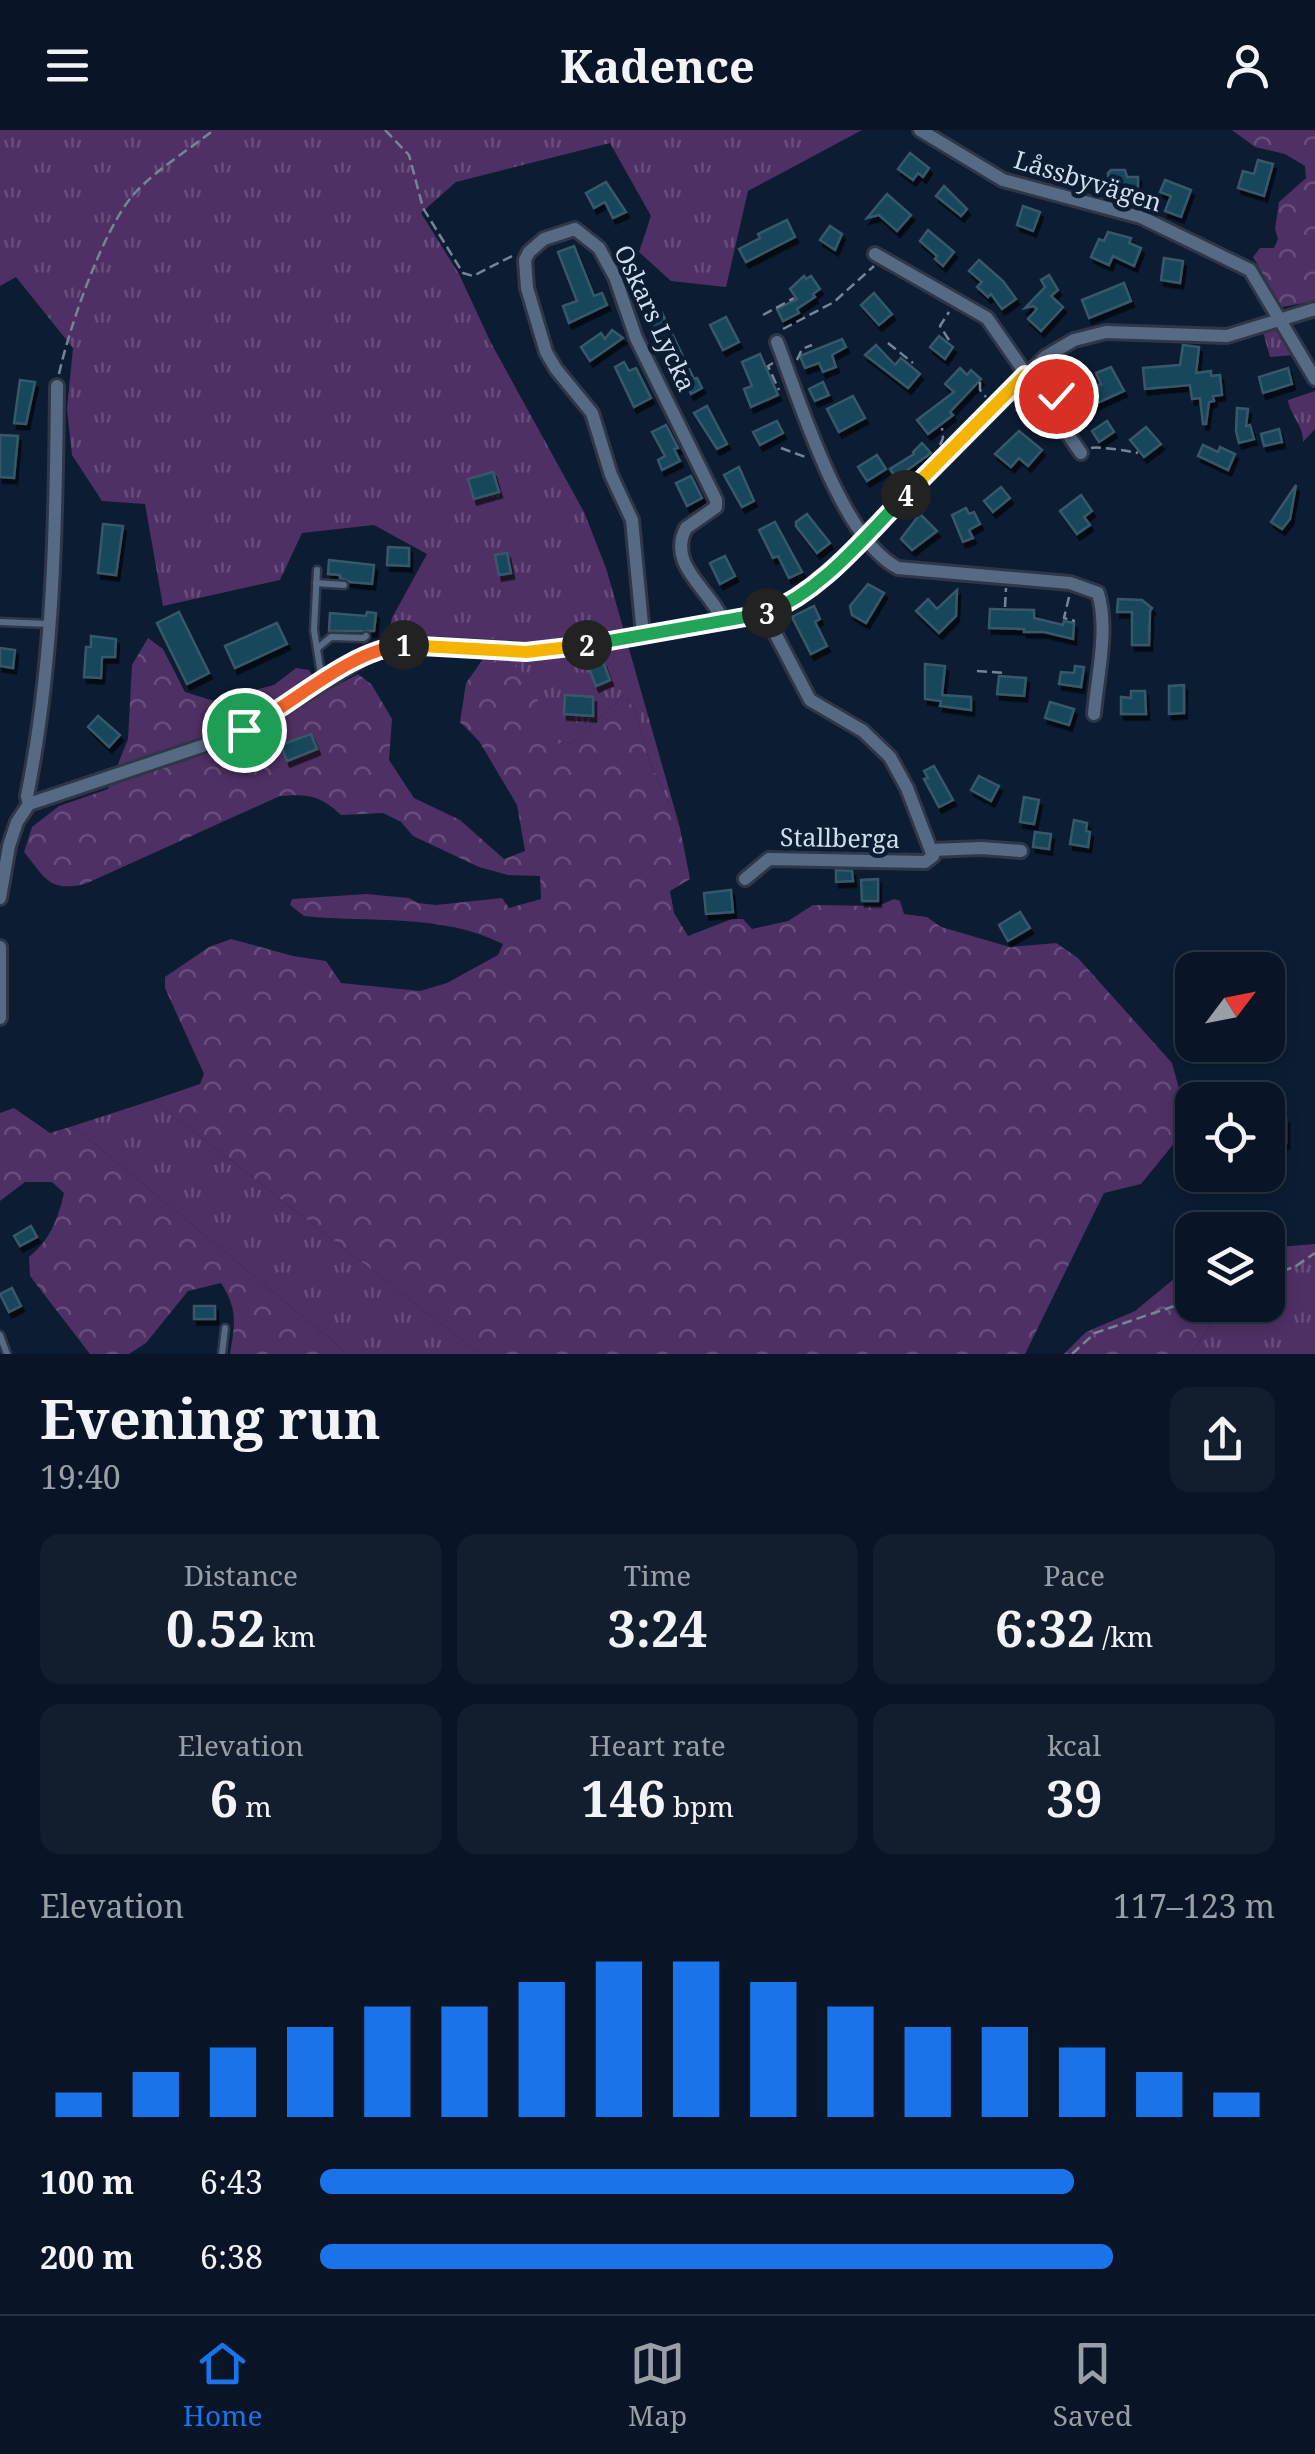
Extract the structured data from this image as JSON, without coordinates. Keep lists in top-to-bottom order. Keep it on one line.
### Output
{"streets":{"street":["Låssbyvägen","Oskars Lycka","Stallberga"]},"north":"top right","page":{"header":"Kadence","pins":["4","3","1","2"],"heading":["Evening run","19:40"],"stats":[["Distance","0.52 km"],["Time","3:24"],["Pace","6:32 /km"],["Elevation","6 m"],["Heart rate","146 bpm"],["kcal","39"]],"chart":["Elevation","117–123 m"],"list":[{"name":"100 m","note":"6:43"},{"name":"200 m","note":"6:38"}],"tabs":["Home","Map","Saved"]}}
